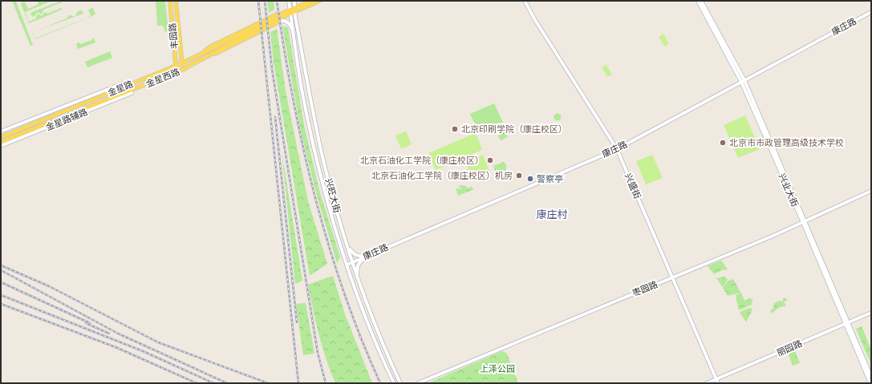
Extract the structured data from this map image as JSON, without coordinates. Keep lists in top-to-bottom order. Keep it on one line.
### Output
{"streets":{"main road":["丰园路","金星西路","金星路"],"street":["康庄路","金星路辅路","兴盛街","兴业大街","兴旺大街","枣园路","丽园路"]},"crossings":[["康庄路","兴盛街"],["康庄路","兴业大街"],["康庄路","兴旺大街"],["丰园路","金星西路"],["丰园路","金星路"],["金星西路","金星路"],["金星西路","兴旺大街"],["金星路","金星路辅路"],["金星路","兴旺大街"],["兴盛街","枣园路"],["兴盛街","丽园路"],["兴业大街","枣园路"],["兴业大街","丽园路"]],"districts":["康庄村"],"parks":["上泽公园"],"places":["北京印刷学院（康庄校区）","北京市市政管理高级技术学校","北京石油化工学院（康庄校区）","北京石油化工学院（康庄校区）机房","警察亭"]}
